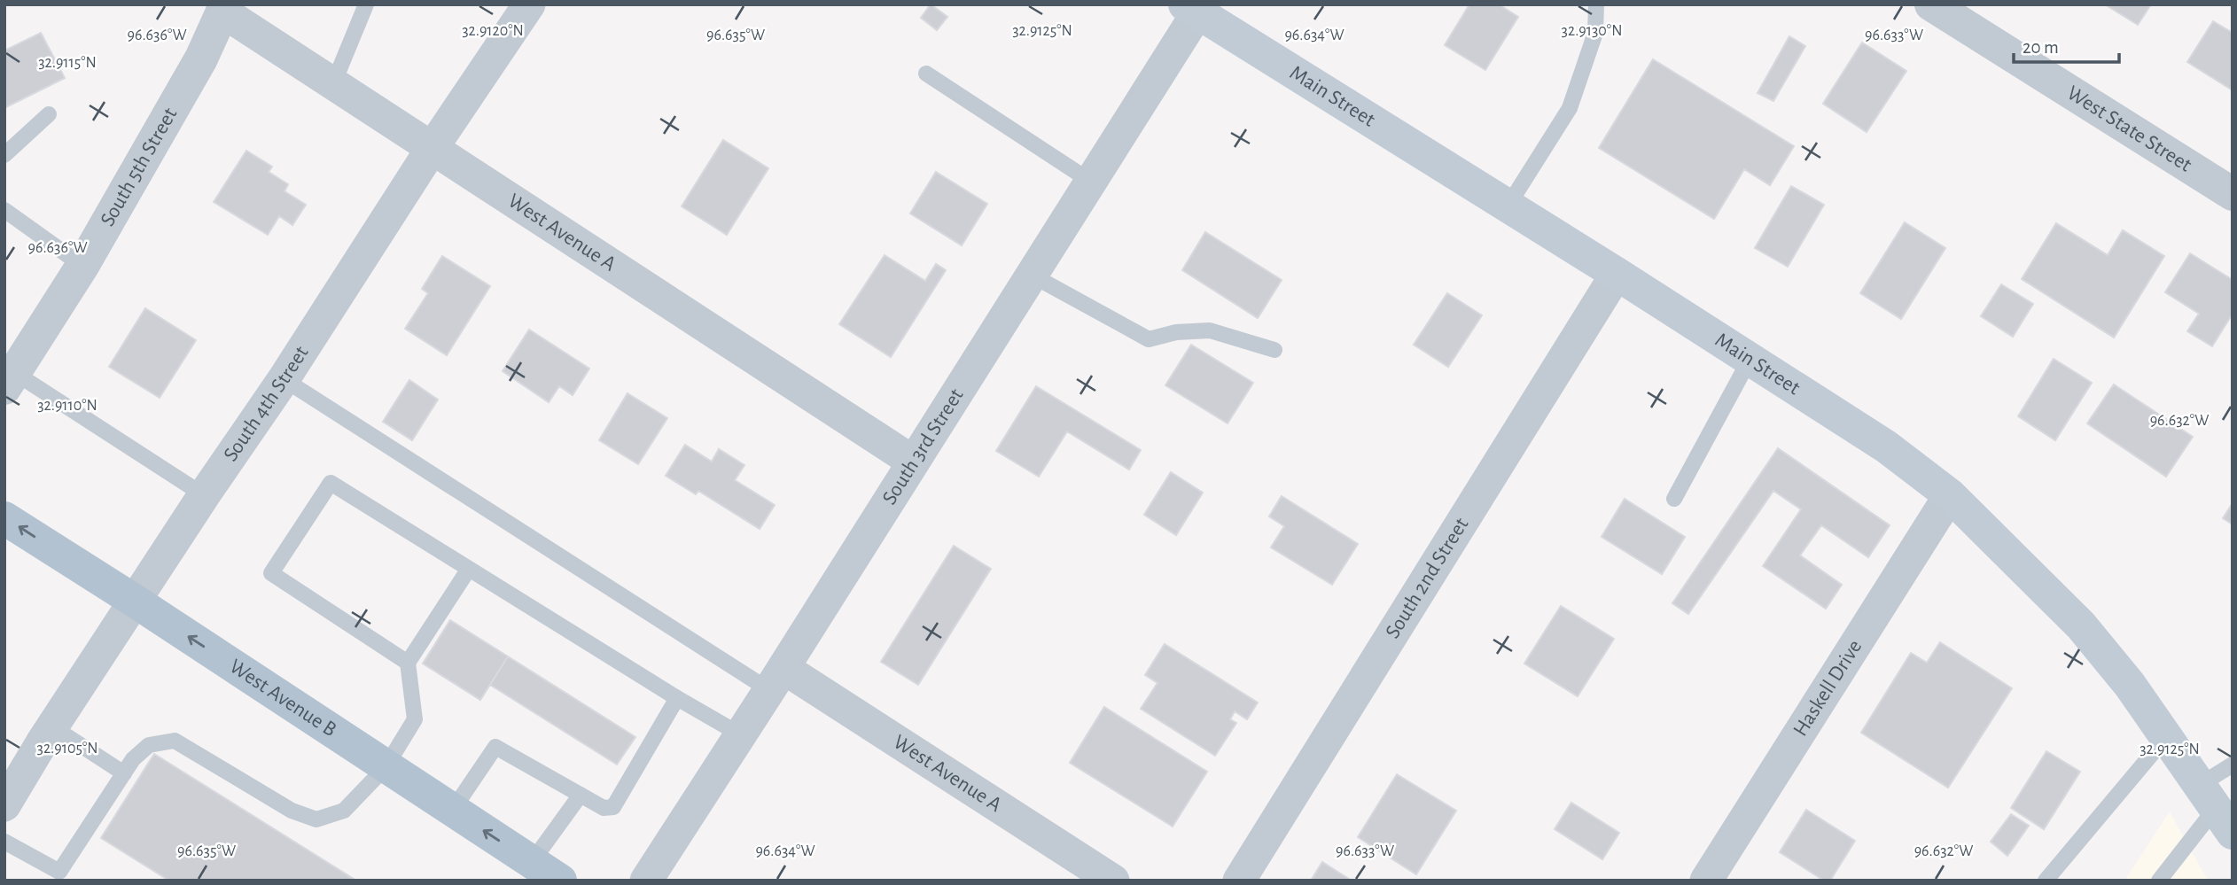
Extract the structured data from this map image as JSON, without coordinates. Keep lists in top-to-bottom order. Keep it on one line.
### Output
{"streets":{"main road":["Main Street","West Avenue B"],"street":["West State Street","South 5th Street","West Avenue A","South 4th Street","South 3rd Street","South 2nd Street","Haskell Drive"]},"crossings":[["Main Street","South 3rd Street"],["Main Street","South 2nd Street"],["Main Street","Haskell Drive"],["South 5th Street","West Avenue A"],["West Avenue A","South 4th Street"],["West Avenue A","South 3rd Street"],["South 4th Street","West Avenue B"]],"one_way":["West Avenue B"],"scale_bar":"20 m","coordinates":["32.9125°N","32.9130°N","32.9120°N","96.636°W","96.635°W","96.634°W","96.633°W","32.9115°N","32.9110°N","96.632°W","32.9105°N"]}
